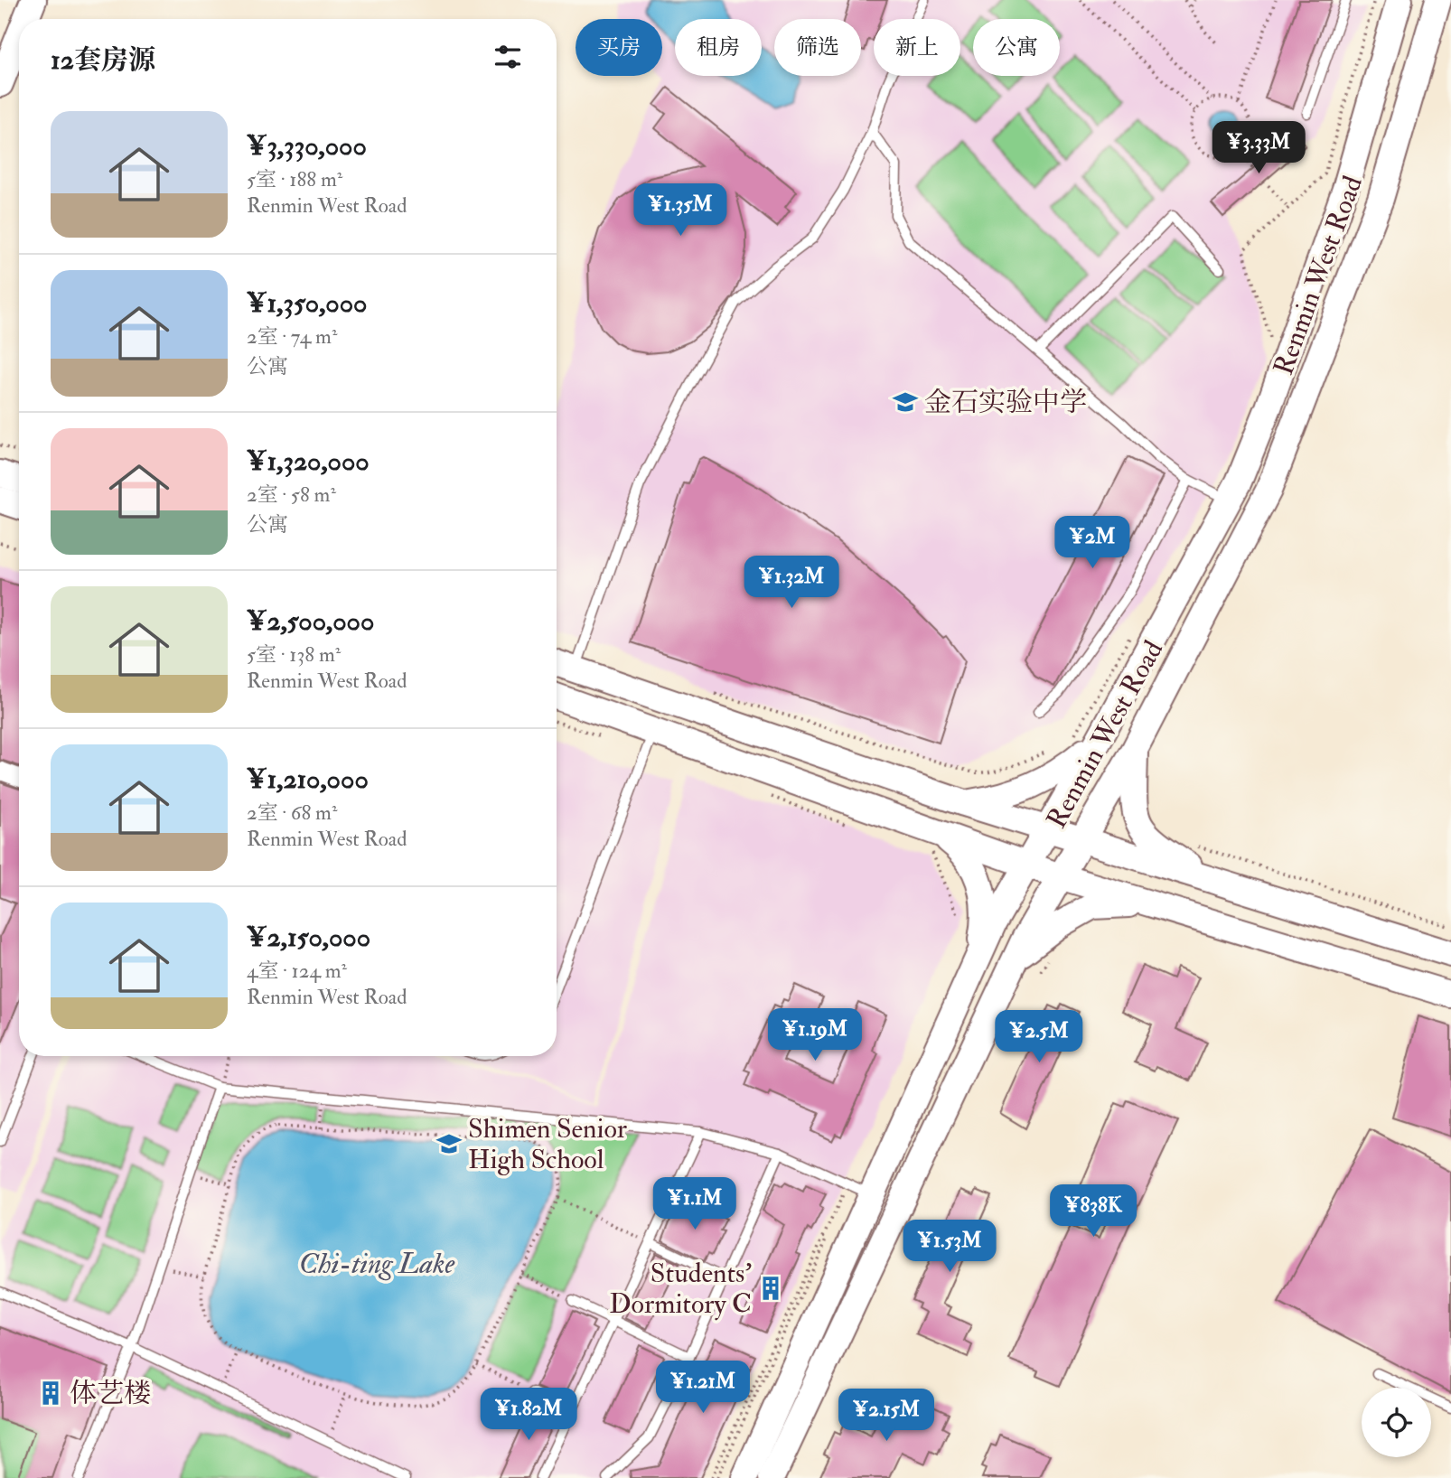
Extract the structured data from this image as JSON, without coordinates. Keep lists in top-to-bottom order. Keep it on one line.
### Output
{"streets":{"street":["Renmin West Road"]},"water":["Chi-ting Lake"],"places":{"school or university":["金石实验中学","Shimen Senior High School"],"building":["Students' Dormitory C","体艺楼"]},"page":{"chip":["买房","租房","筛选","新上","公寓"],"heading":"12套房源","list":[{"name":"¥3,330,000","note":"5室 · 188 m² · Renmin West Road"},{"name":"¥1,350,000","note":"2室 · 74 m² · 公寓"},{"name":"¥1,320,000","note":"2室 · 58 m² · 公寓"},{"name":"¥2,500,000","note":"5室 · 138 m² · Renmin West Road"},{"name":"¥1,210,000","note":"2室 · 68 m² · Renmin West Road"},{"name":"¥2,150,000","note":"4室 · 124 m² · Renmin West Road"}],"price":["¥3.33M","¥1.35M","¥2M","¥1.32M","¥1.19M","¥2.5M","¥1.1M","¥838K","¥1.53M","¥1.21M","¥1.82M","¥2.15M"]}}
